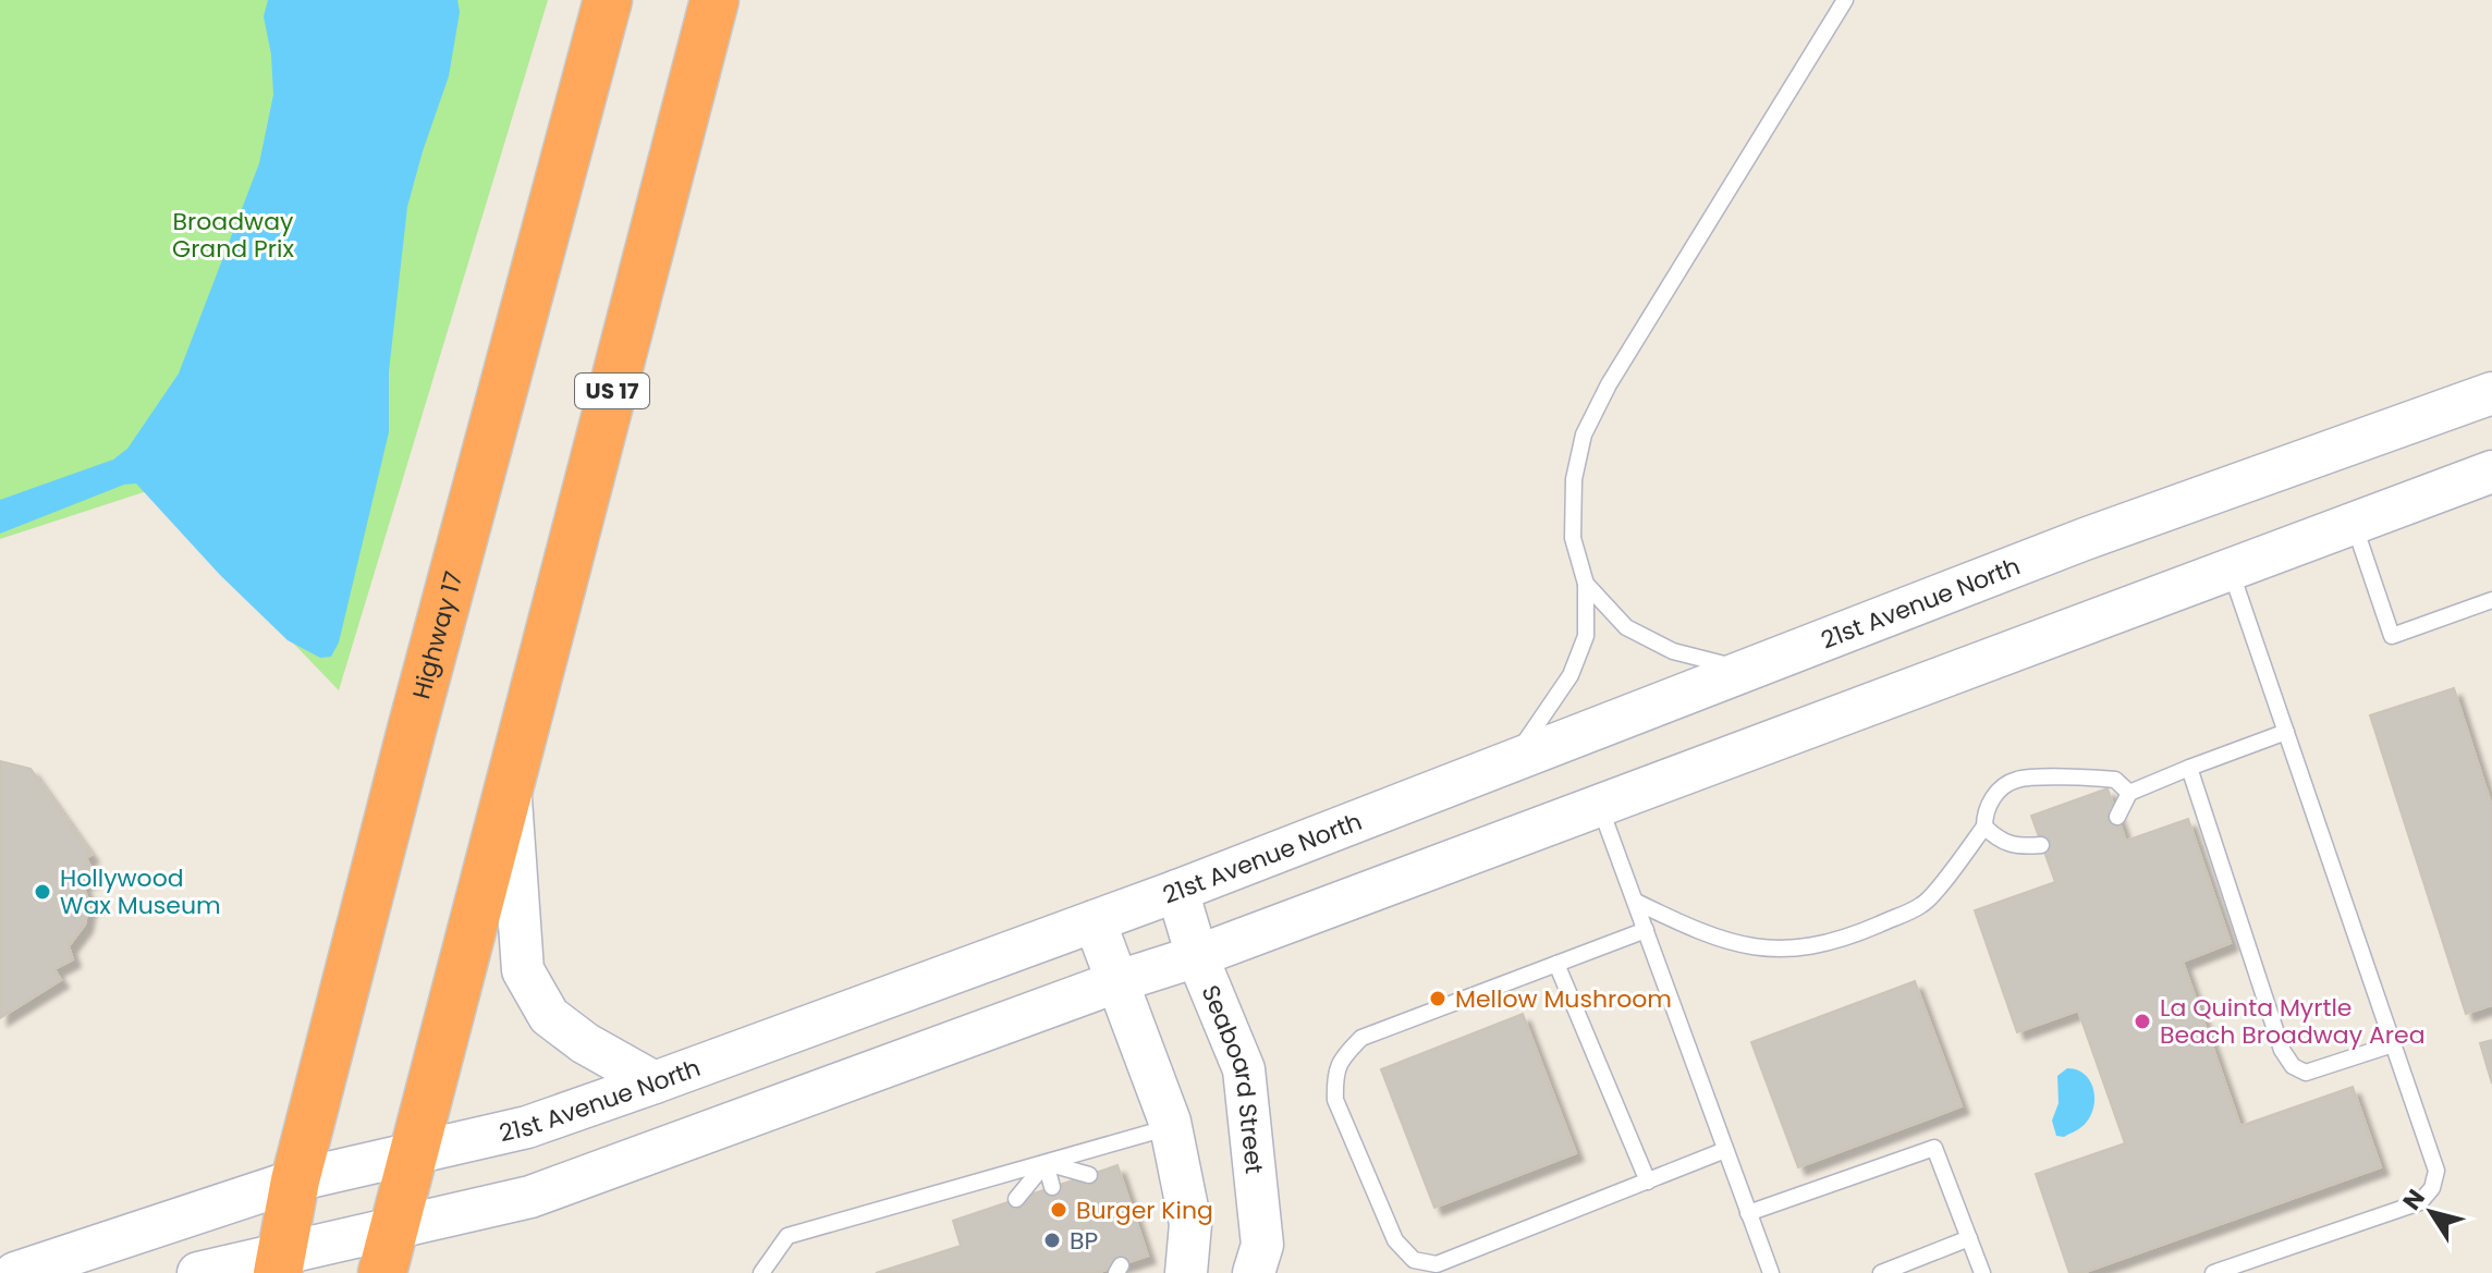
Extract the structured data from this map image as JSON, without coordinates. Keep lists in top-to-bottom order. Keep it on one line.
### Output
{"streets":{"highway":["US 17","Highway 17"],"main road":["21st Avenue North","Seaboard Street"]},"crossings":[["US 17","21st Avenue North"],["21st Avenue North","Highway 17"],["21st Avenue North","Seaboard Street"]],"parks":["Broadway Grand Prix"],"places":["Hollywood Wax Museum","Mellow Mushroom","La Quinta Myrtle Beach Broadway Area","Burger King","BP"],"north":"top left"}
